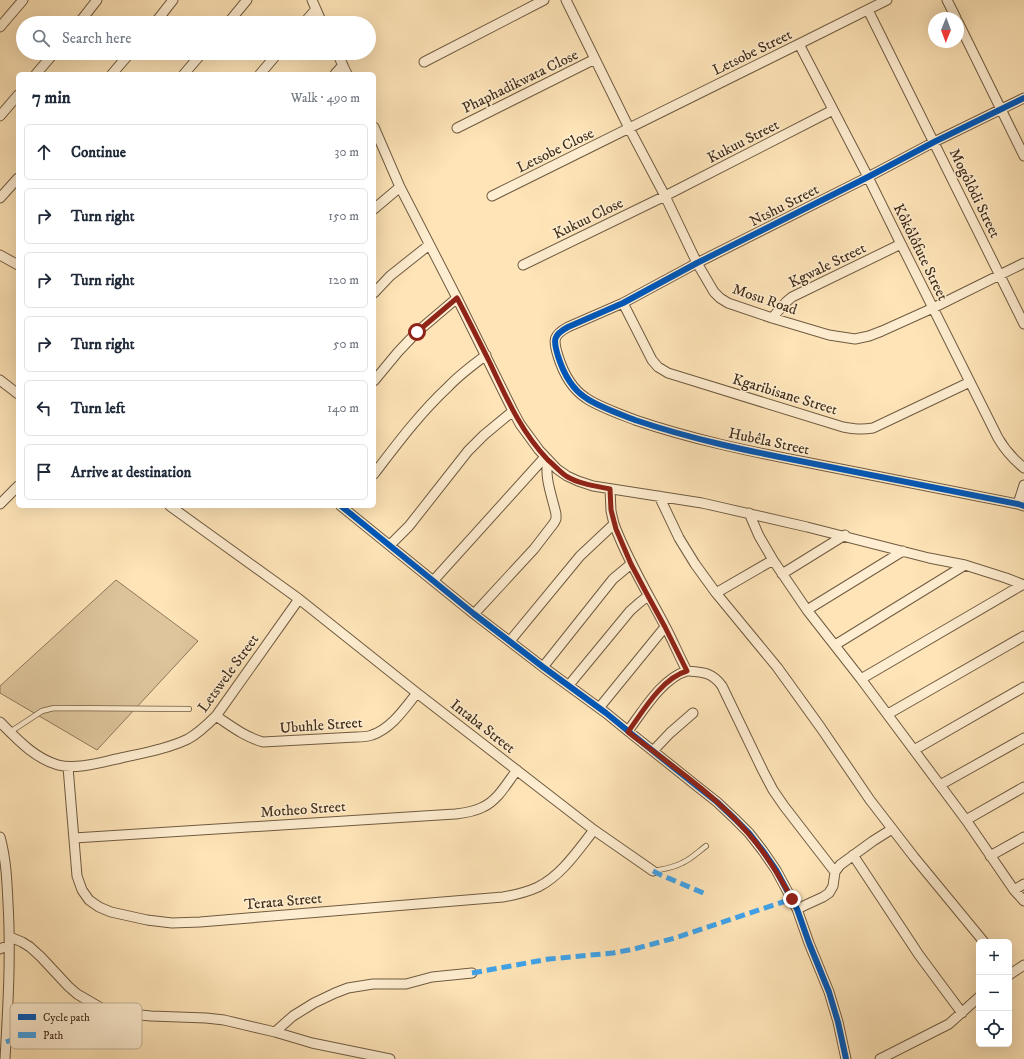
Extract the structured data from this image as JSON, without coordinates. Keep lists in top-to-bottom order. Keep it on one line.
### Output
{"streets":{"street":["Letsobe Street","Phaphadikwata Close","Kukuu Street","Letsobe Close","Mogôlôdi Street","Ntshu Street","Kukuu Close","Kôkôlôfute Street","Kgwale Street","Mosu Road","Kgaribisane Street","Hubêla Street","Letswele Street","Ubuhle Street","Intaba Street","Motheo Street","Terata Street"]},"crossings":[["Letsobe Street","Letsobe Close"],["Letsobe Street","Mogôlôdi Street"],["Letsobe Street","Kôkôlôfute Street"],["Letsobe Street","Mosu Road"],["Phaphadikwata Close","Mosu Road"],["Kukuu Street","Kukuu Close"],["Kukuu Street","Kôkôlôfute Street"],["Kukuu Street","Mosu Road"],["Letsobe Close","Mosu Road"],["Mogôlôdi Street","Ntshu Street"],["Mogôlôdi Street","Mosu Road"],["Ntshu Street","Kôkôlôfute Street"],["Ntshu Street","Mosu Road"],["Ntshu Street","Kgaribisane Street"],["Ntshu Street","Hubêla Street"],["Kukuu Close","Mosu Road"],["Kôkôlôfute Street","Kgwale Street"],["Kôkôlôfute Street","Mosu Road"],["Kôkôlôfute Street","Kgaribisane Street"],["Kgwale Street","Mosu Road"],["Letswele Street","Ubuhle Street"],["Letswele Street","Intaba Street"],["Letswele Street","Terata Street"],["Ubuhle Street","Intaba Street"],["Intaba Street","Motheo Street"],["Intaba Street","Terata Street"],["Motheo Street","Terata Street"]],"legend":["Cycle path","Path"],"north":"bottom","page":{"search":"Search here","heading":["7 min","Walk · 490 m"],"list":[["Continue","30 m"],["Turn right","150 m"],["Turn right","120 m"],["Turn right","50 m"],["Turn left","140 m"],"Arrive at destination"],"map_buttons":["+","−"]}}
